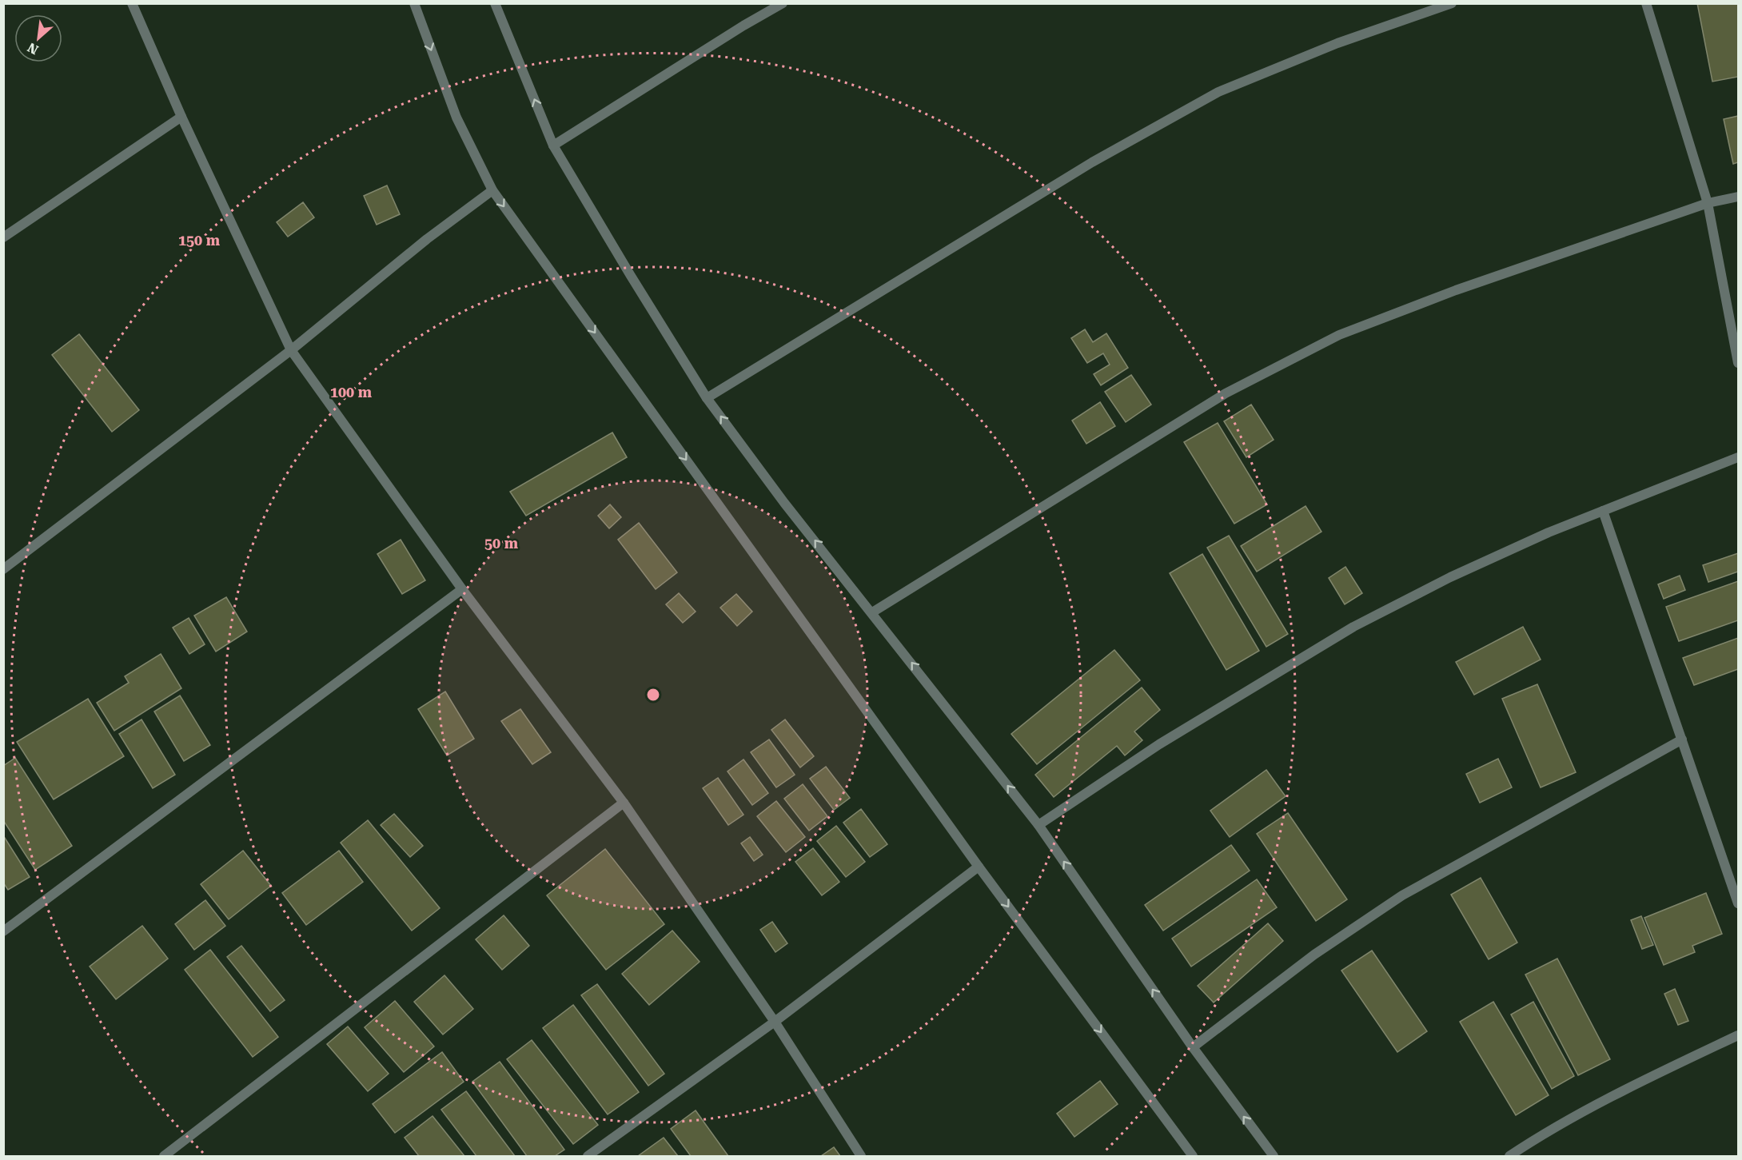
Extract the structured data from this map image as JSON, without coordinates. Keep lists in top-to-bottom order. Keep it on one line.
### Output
{"north":"bottom left","rings":["150 m","100 m","50 m"]}
